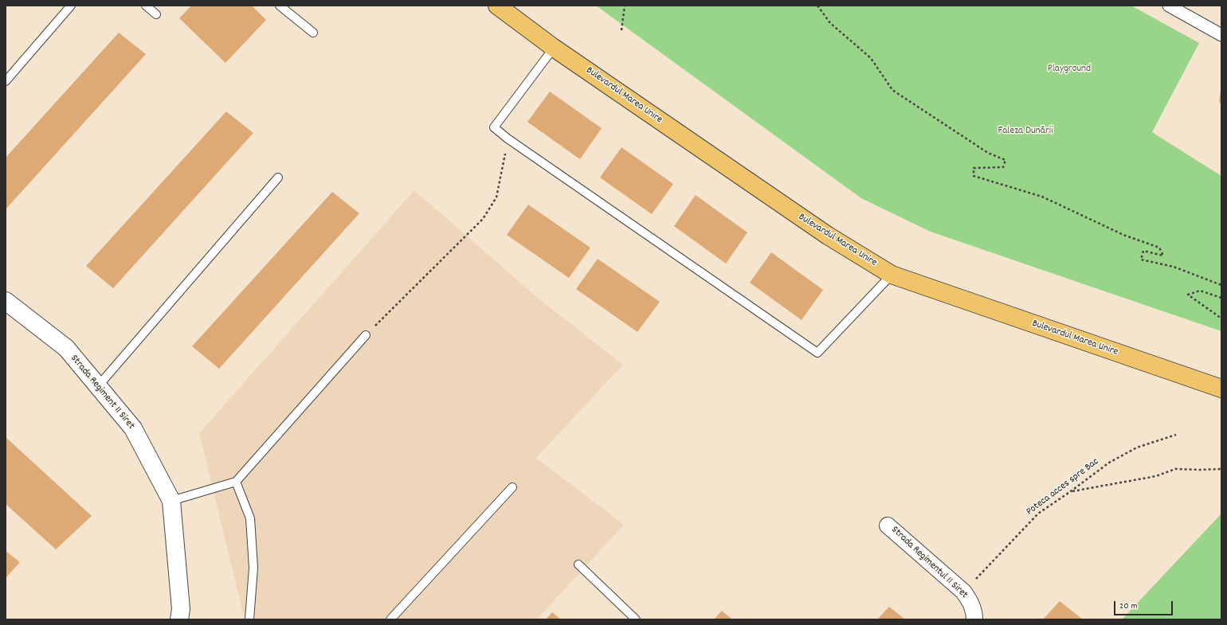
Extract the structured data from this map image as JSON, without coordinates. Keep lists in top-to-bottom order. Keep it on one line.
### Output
{"streets":{"main road":["Bulevardul Marea Unire"],"street":["Strada Regiment 11 Siret","Strada Regimentul 11 Siret"],"path":["Poteca acces spre Bac"]},"crossings":[["Poteca acces spre Bac","Strada Regimentul 11 Siret"]],"parks":["Playground","Faleza Dunării"],"scale_bar":"20 m"}
